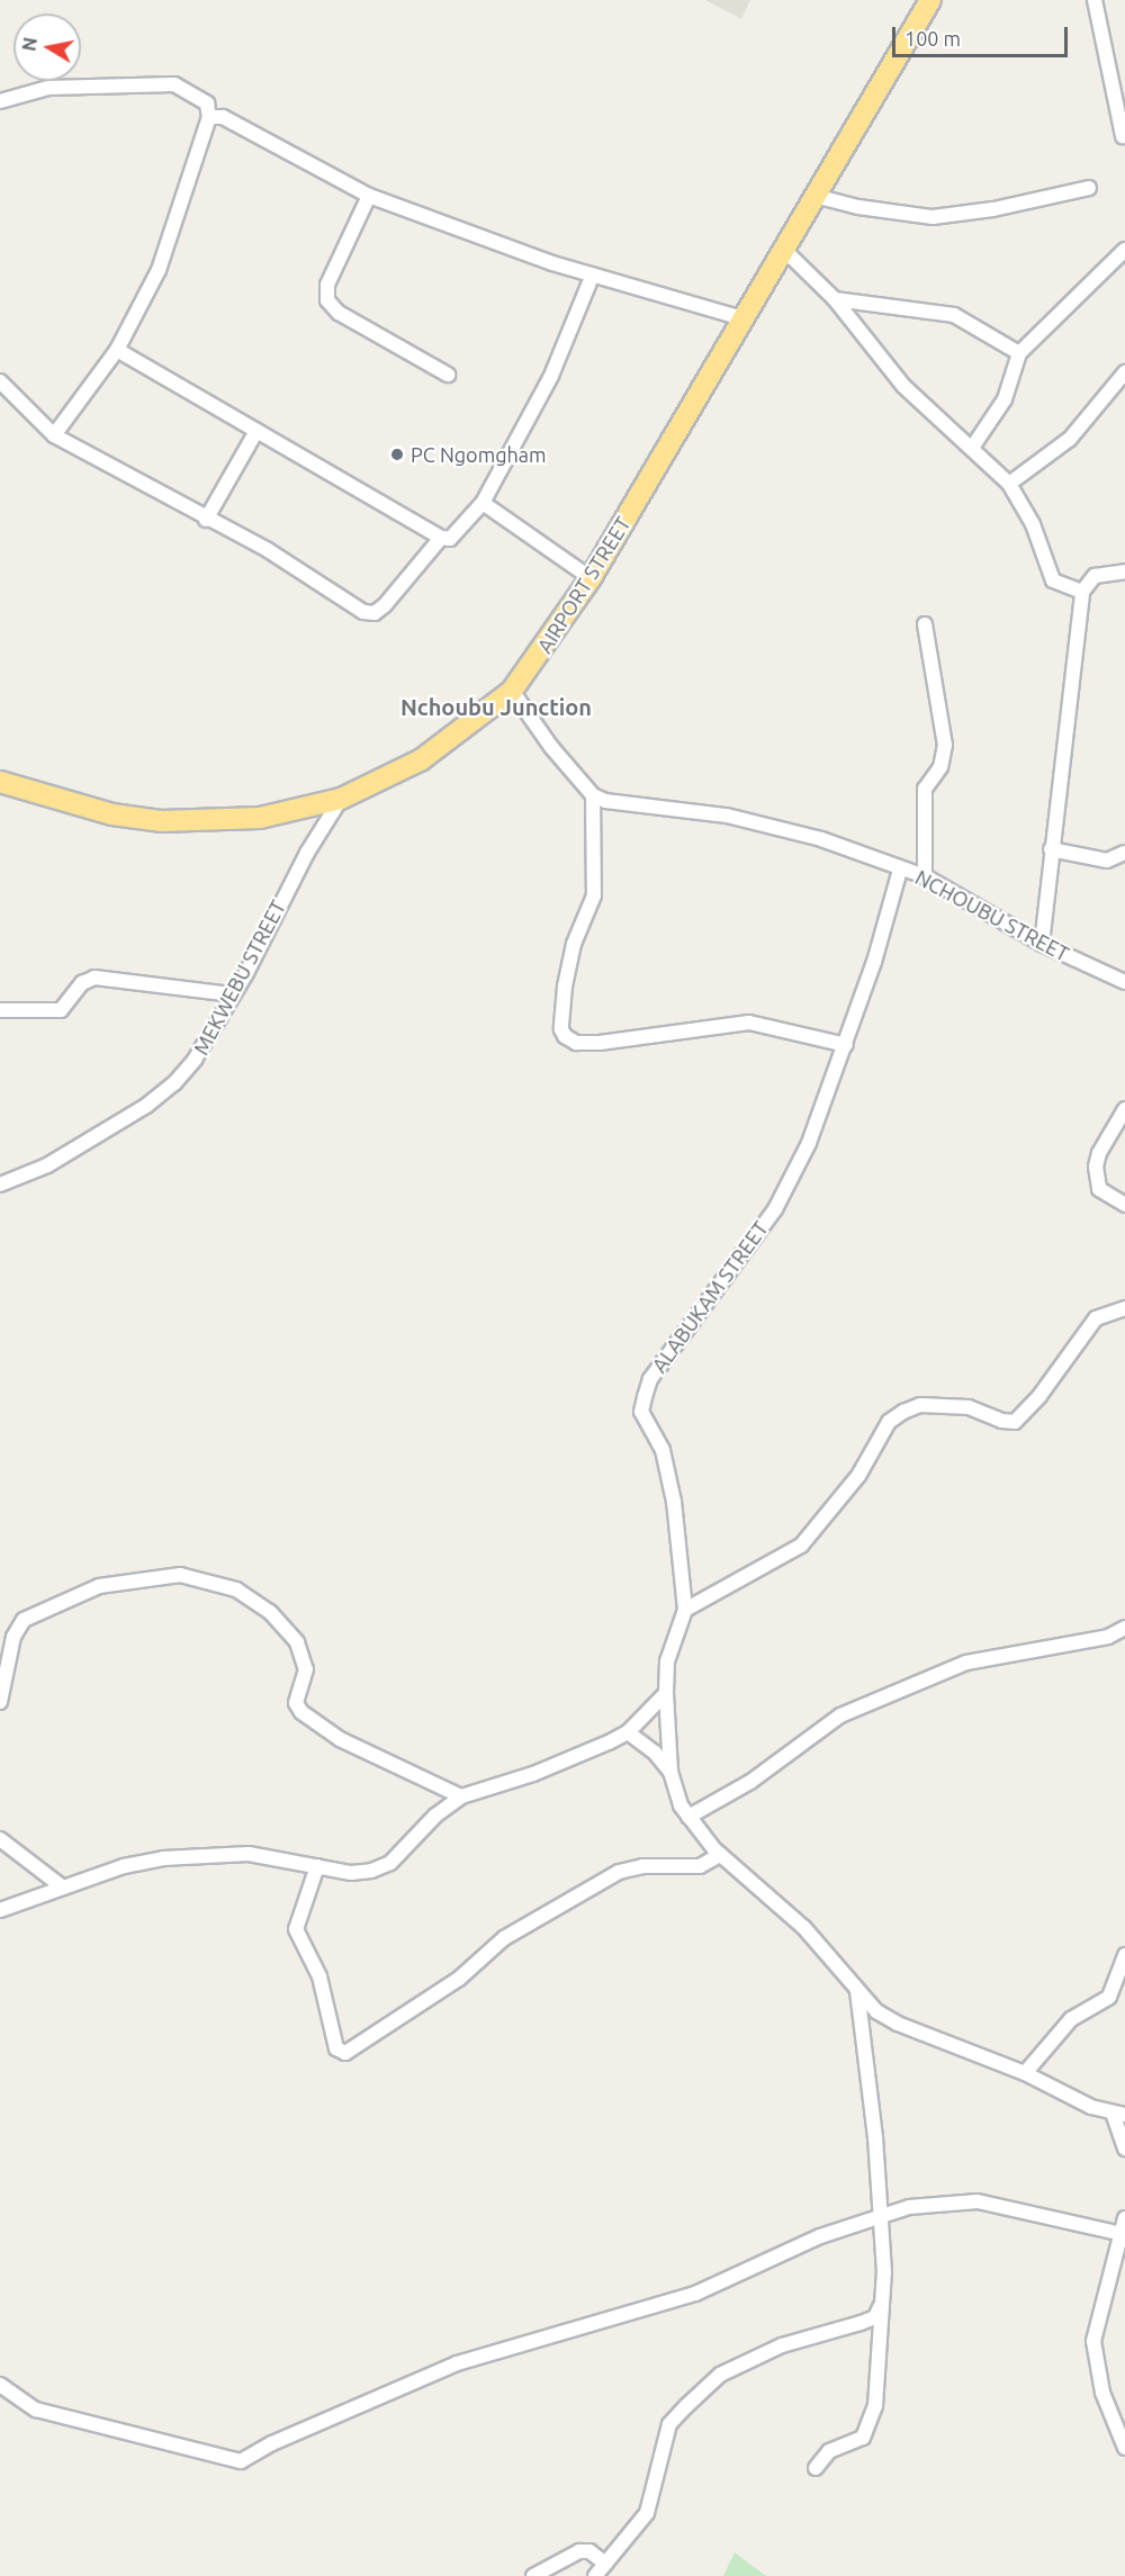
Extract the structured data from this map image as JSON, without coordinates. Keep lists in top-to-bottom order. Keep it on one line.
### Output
{"streets":{"highway":["AIRPORT STREET"],"street":["NCHOUBU STREET","MEKWEBU STREET","ALABUKAM STREET"]},"crossings":[["AIRPORT STREET","NCHOUBU STREET"],["AIRPORT STREET","MEKWEBU STREET"],["NCHOUBU STREET","ALABUKAM STREET"]],"districts":["Nchoubu Junction"],"places":["PC Ngomgham"],"scale_bar":"100 m","north":"left"}
